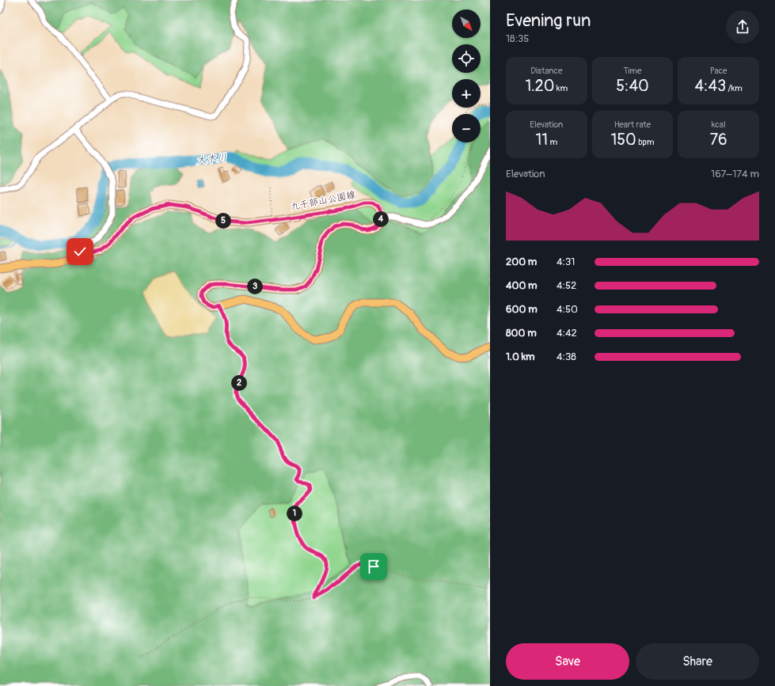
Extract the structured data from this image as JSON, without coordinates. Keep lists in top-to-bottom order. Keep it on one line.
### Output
{"streets":{"main road":["九千部山公園線"]},"water":["大木川"],"north":"bottom right","page":{"heading":["Evening run","18:35"],"map_buttons":["+","−"],"stats":[["Distance","1.20 km"],["Time","5:40"],["Pace","4:43 /km"],["Elevation","11 m"],["Heart rate","150 bpm"],["kcal","76"]],"chart":["Elevation","167–174 m"],"pins":["4","5","3","2","1"],"list":[{"name":"200 m","note":"4:31"},{"name":"400 m","note":"4:52"},{"name":"600 m","note":"4:50"},{"name":"800 m","note":"4:42"},{"name":"1.0 km","note":"4:38"}],"buttons":["Save","Share"]}}
